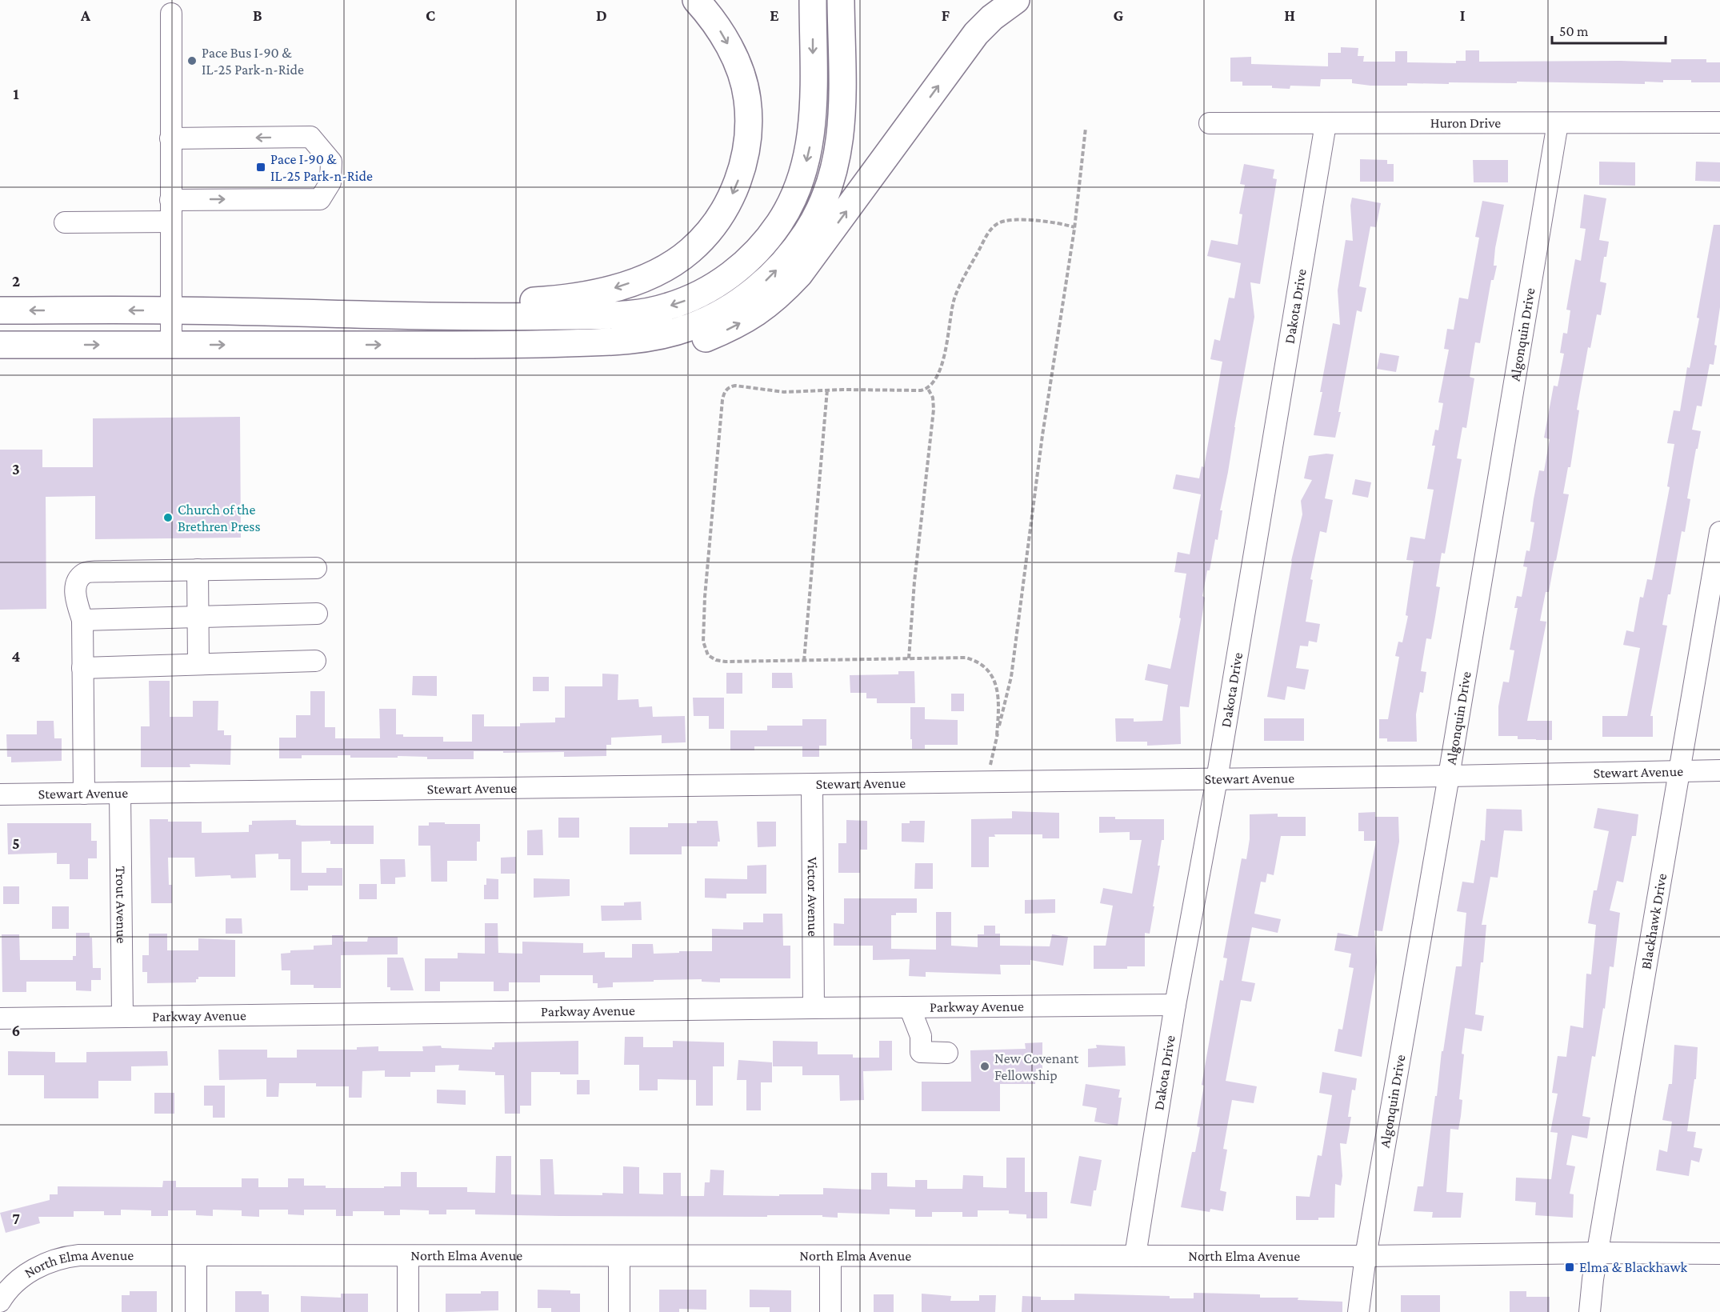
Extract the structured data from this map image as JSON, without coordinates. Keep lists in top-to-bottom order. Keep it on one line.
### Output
{"streets":{"street":["Huron Drive","Dakota Drive","Algonquin Drive","Stewart Avenue","Victor Avenue","Trout Avenue","Blackhawk Drive","Parkway Avenue","North Elma Avenue"]},"crossings":[["Huron Drive","Dakota Drive"],["Huron Drive","Algonquin Drive"],["Dakota Drive","Stewart Avenue"],["Dakota Drive","Parkway Avenue"],["Dakota Drive","North Elma Avenue"],["Algonquin Drive","Stewart Avenue"],["Algonquin Drive","North Elma Avenue"],["Stewart Avenue","Victor Avenue"],["Stewart Avenue","Trout Avenue"],["Stewart Avenue","Blackhawk Drive"],["Victor Avenue","Parkway Avenue"],["Trout Avenue","Parkway Avenue"],["Blackhawk Drive","North Elma Avenue"]],"places":{"other":["Pace Bus I-90 & IL-25 Park-n-Ride","Church of the Brethren Press","New Covenant Fellowship"],"transit":["Pace I-90 & IL-25 Park-n-Ride","Elma & Blackhawk"]},"scale_bar":"50 m","grid":{"columns":["A","B","C","D","E","F","G","H","I"],"rows":["1","2","3","4","5","6","7"]}}
